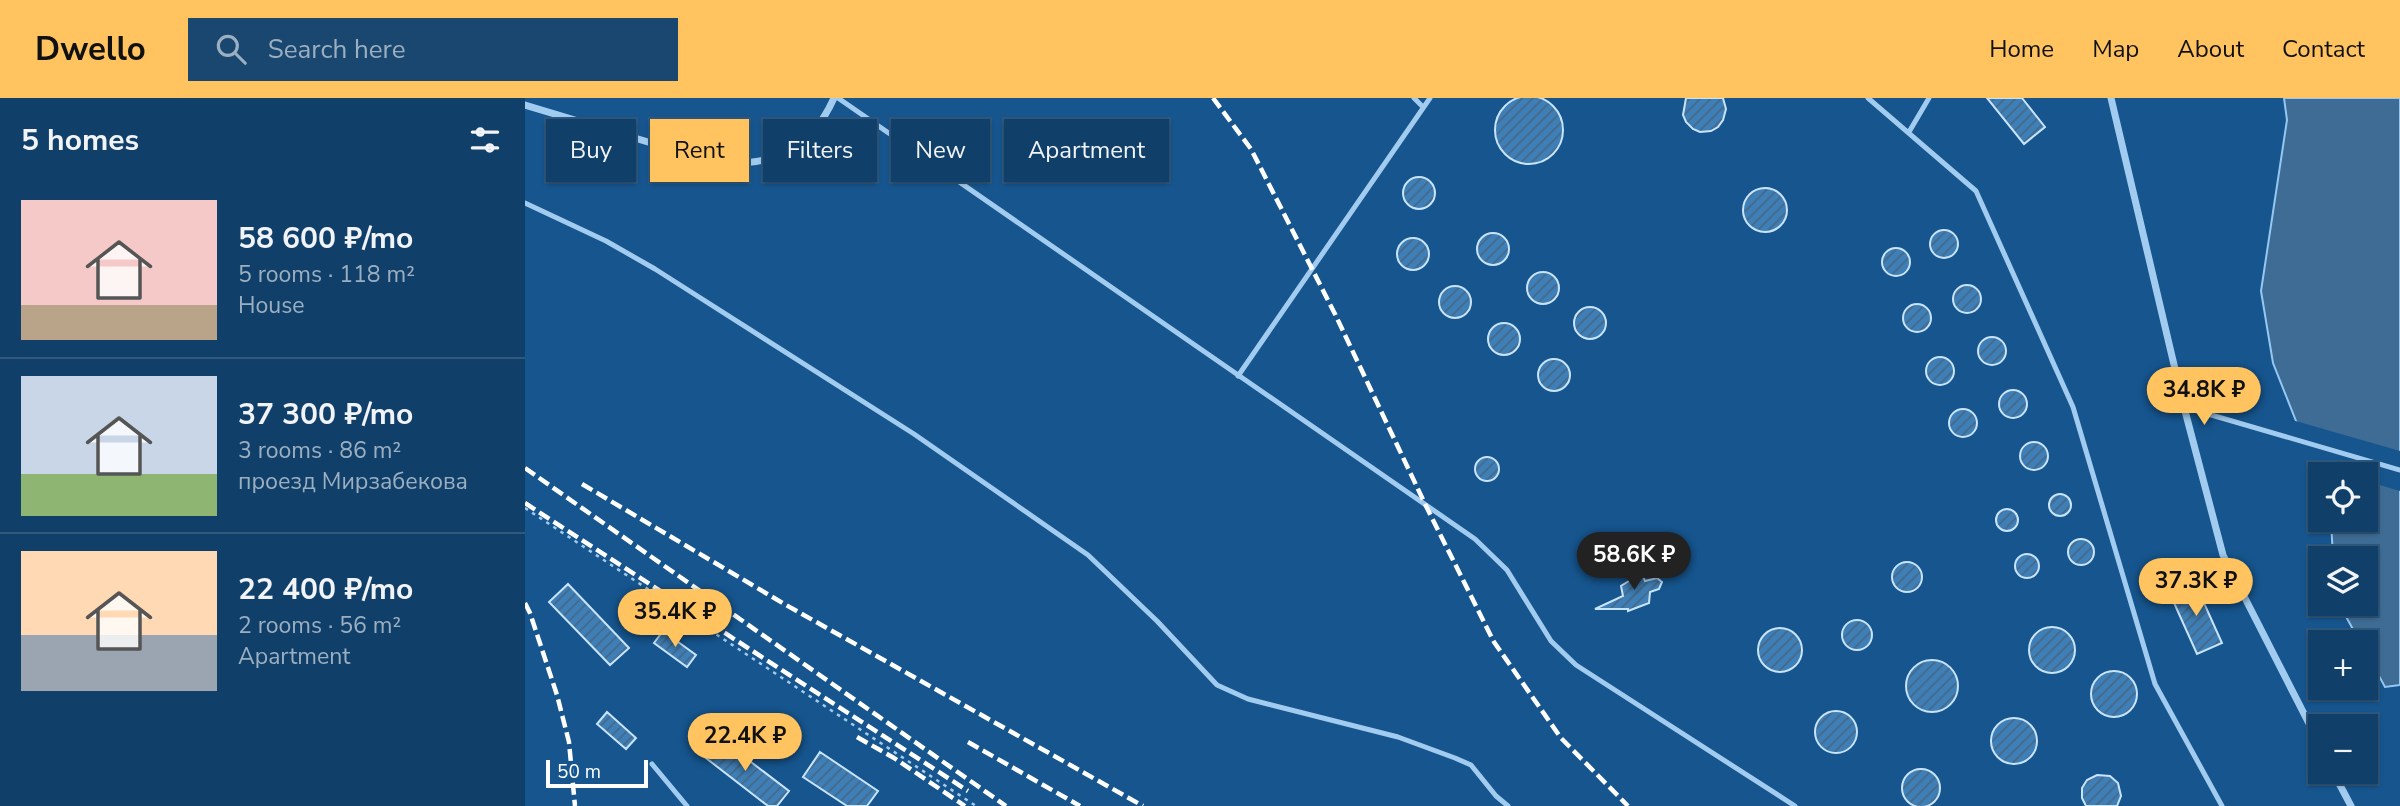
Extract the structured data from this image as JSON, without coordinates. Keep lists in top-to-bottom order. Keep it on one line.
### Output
{"scale_bar":"50 m","page":{"header":"Dwello","search":"Search here","nav":["Home","Map","About","Contact"],"heading":"5 homes","chip":["Buy","Rent","Filters","New","Apartment"],"list":[{"name":"58 600 ₽/mo","note":"5 rooms · 118 m² · House"},{"name":"37 300 ₽/mo","note":"3 rooms · 86 m² · проезд Мирзабекова"},{"name":"22 400 ₽/mo","note":"2 rooms · 56 m² · Apartment"}],"price":["34.8K ₽","58.6K ₽","37.3K ₽","35.4K ₽","22.4K ₽"],"map_buttons":["+","−"],"scale":"50 m"}}
